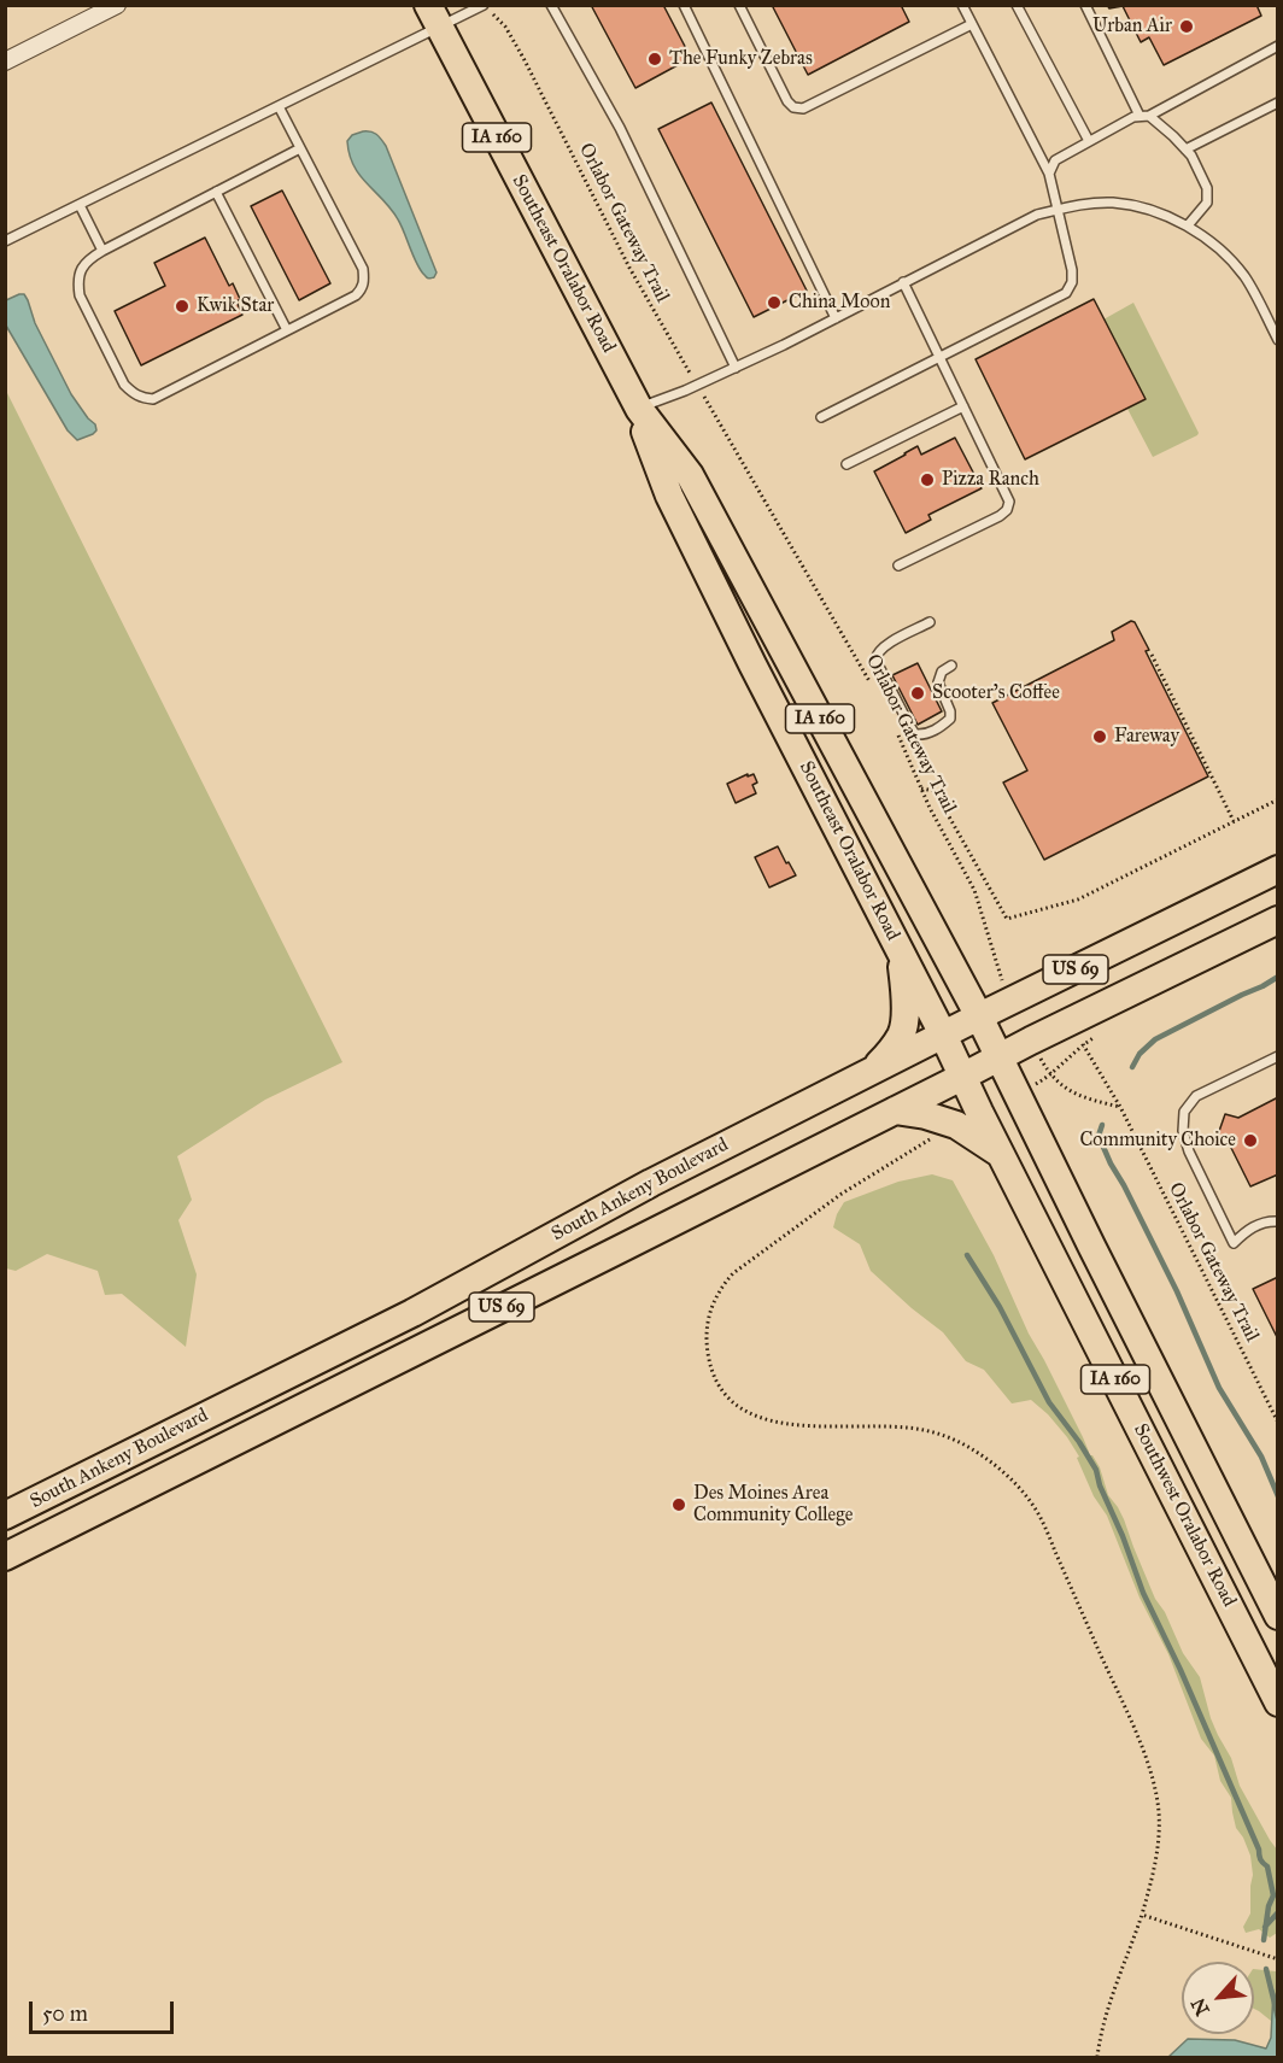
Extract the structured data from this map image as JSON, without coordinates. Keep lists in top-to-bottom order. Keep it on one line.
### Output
{"streets":{"main road":["IA 160","Southeast Oralabor Road","US 69","South Ankeny Boulevard","Southwest Oralabor Road"],"path":["Orlabor Gateway Trail"]},"crossings":[["Orlabor Gateway Trail","South Ankeny Boulevard"],["Southeast Oralabor Road","South Ankeny Boulevard"],["Southeast Oralabor Road","Southwest Oralabor Road"],["South Ankeny Boulevard","Southwest Oralabor Road"]],"places":["Urban Air","The Funky Zebras","China Moon","Kwik Star","Pizza Ranch","Scooter's Coffee","Fareway","Community Choice","Des Moines Area Community College"],"scale_bar":"50 m","north":"bottom left"}
